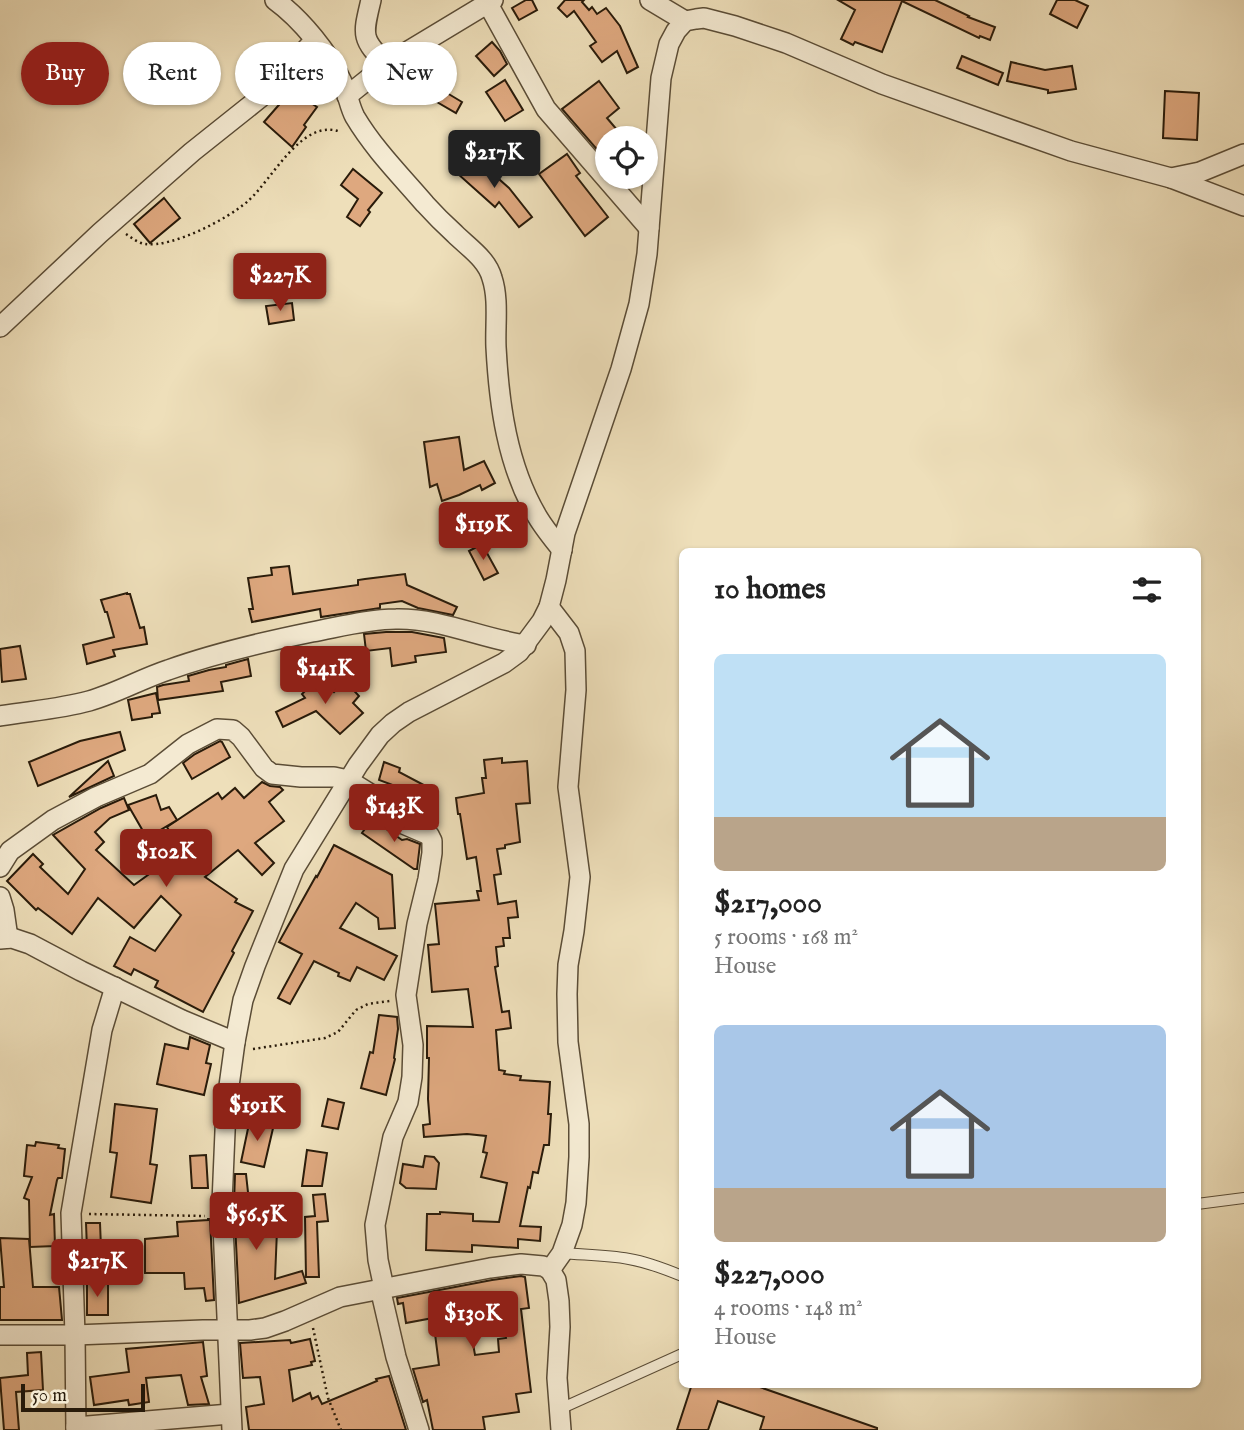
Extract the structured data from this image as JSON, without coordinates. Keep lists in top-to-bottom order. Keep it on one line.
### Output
{"scale_bar":"50 m","page":{"chip":["Buy","Rent","Filters","New"],"price":["$217K","$227K","$119K","$141K","$143K","$102K","$191K","$56.5K","$217K","$130K"],"heading":"10 homes","list":[{"name":"$217,000","note":"5 rooms · 168 m² · House"},{"name":"$227,000","note":"4 rooms · 148 m² · House"}],"scale":"50 m"}}
